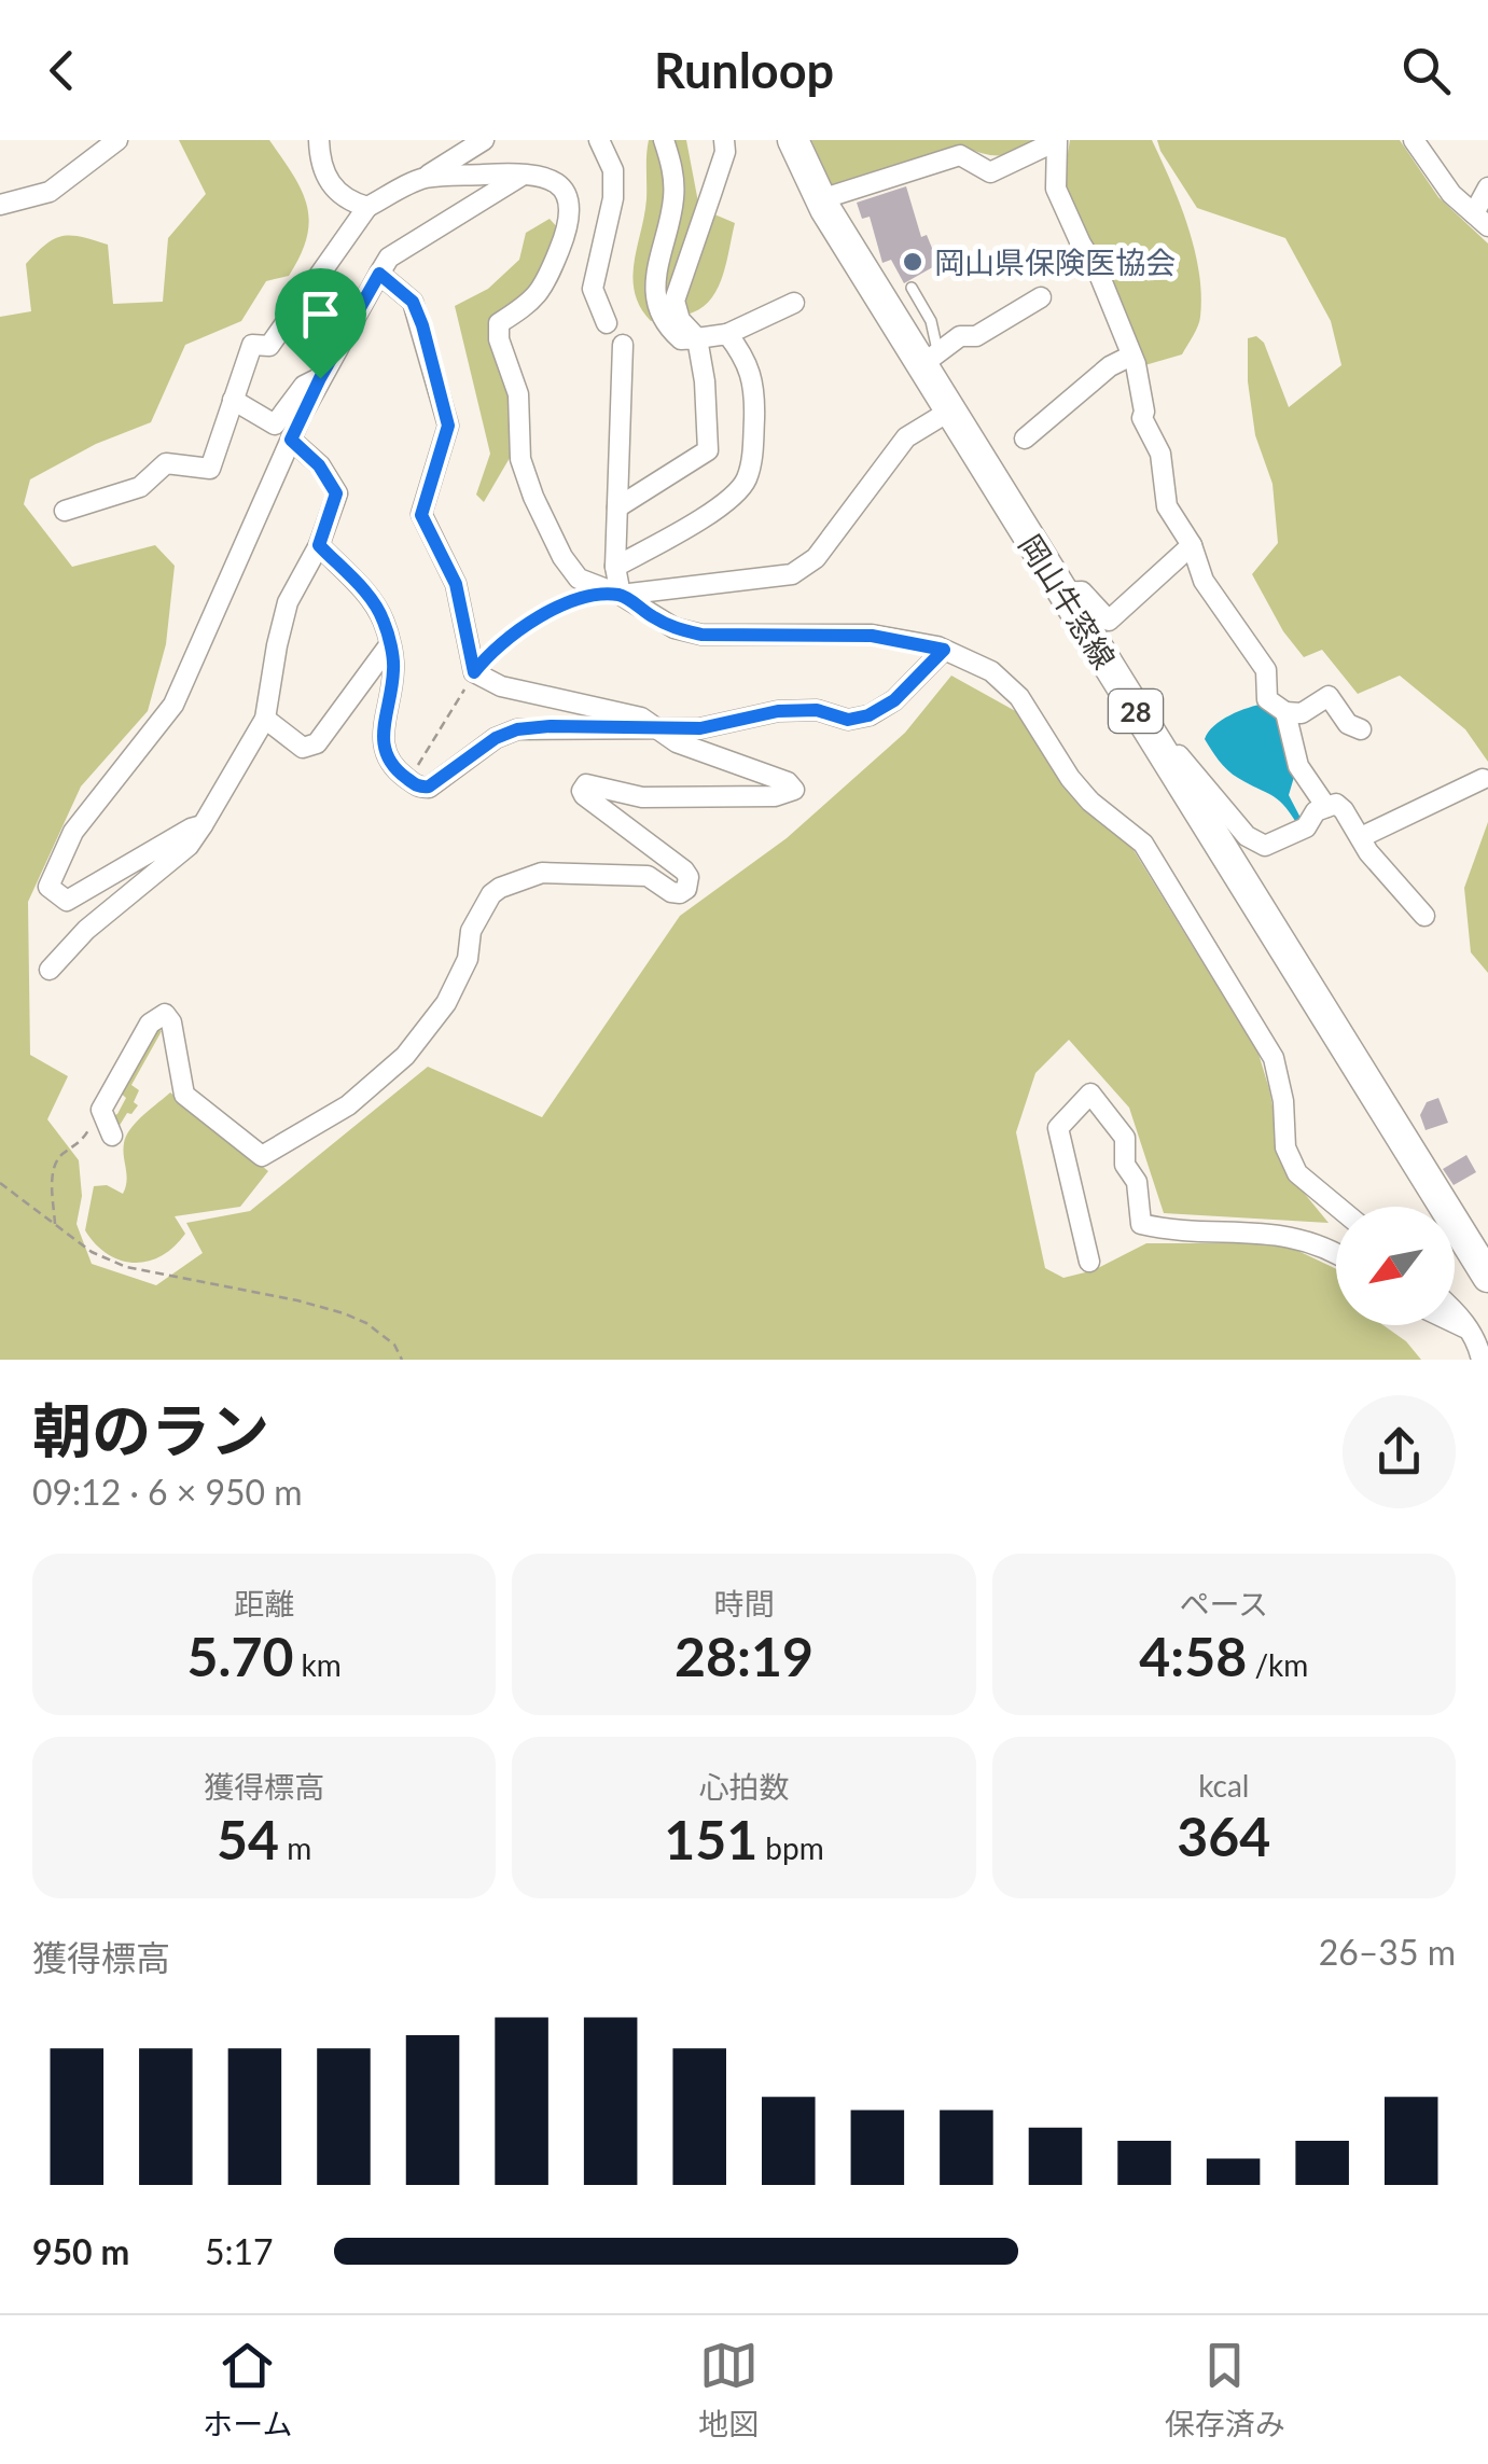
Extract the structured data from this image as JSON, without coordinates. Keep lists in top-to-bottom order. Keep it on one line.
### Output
{"streets":{"main road":["岡山牛窓線","28"]},"places":["岡山県保険医協会"],"north":"bottom left","page":{"header":"Runloop","heading":["朝のラン","09:12 · 6 × 950 m"],"stats":[["距離","5.70 km"],["時間","28:19"],["ペース","4:58 /km"],["獲得標高","54 m"],["心拍数","151 bpm"],["kcal","364"]],"chart":["獲得標高","26–35 m"],"list":[{"name":"950 m","note":"5:17"}],"tabs":["ホーム","地図","保存済み"]}}
